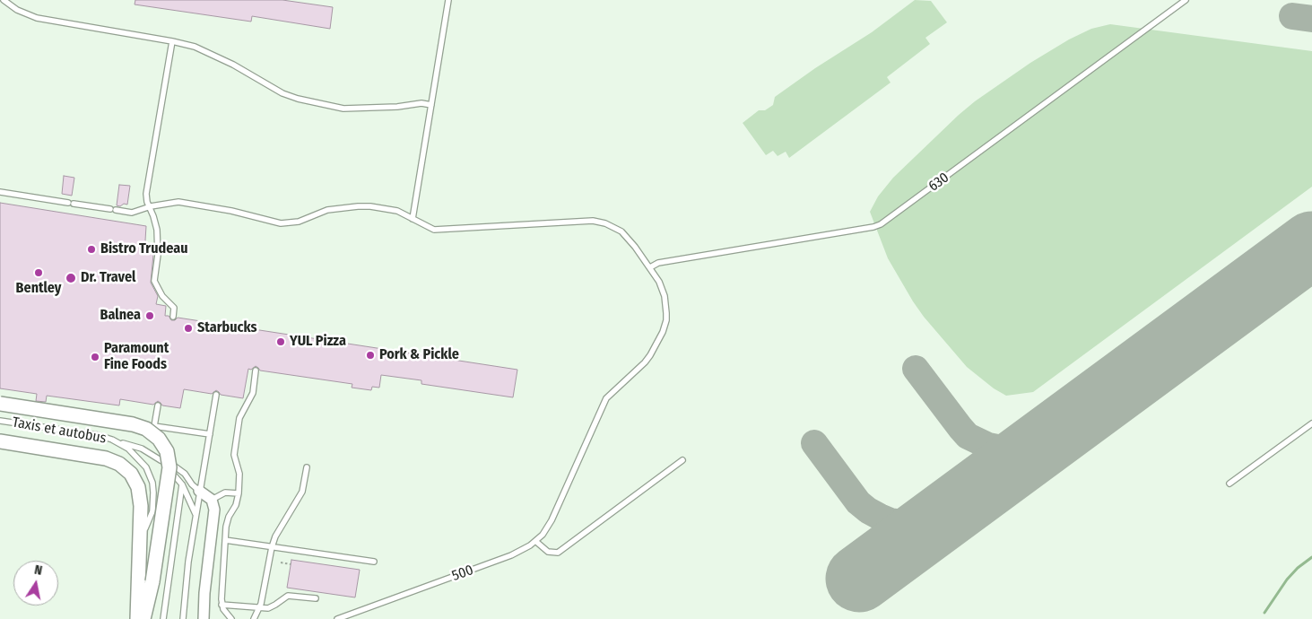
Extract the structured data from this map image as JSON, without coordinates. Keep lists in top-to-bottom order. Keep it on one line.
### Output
{"streets":{"lane":["630","Taxis et autobus","500"]},"crossings":[["630","500"]],"places":["Bistro Trudeau","Bentley","Dr. Travel","Balnea","Starbucks","YUL Pizza","Pork & Pickle","Paramount Fine Foods"],"north":"top"}
